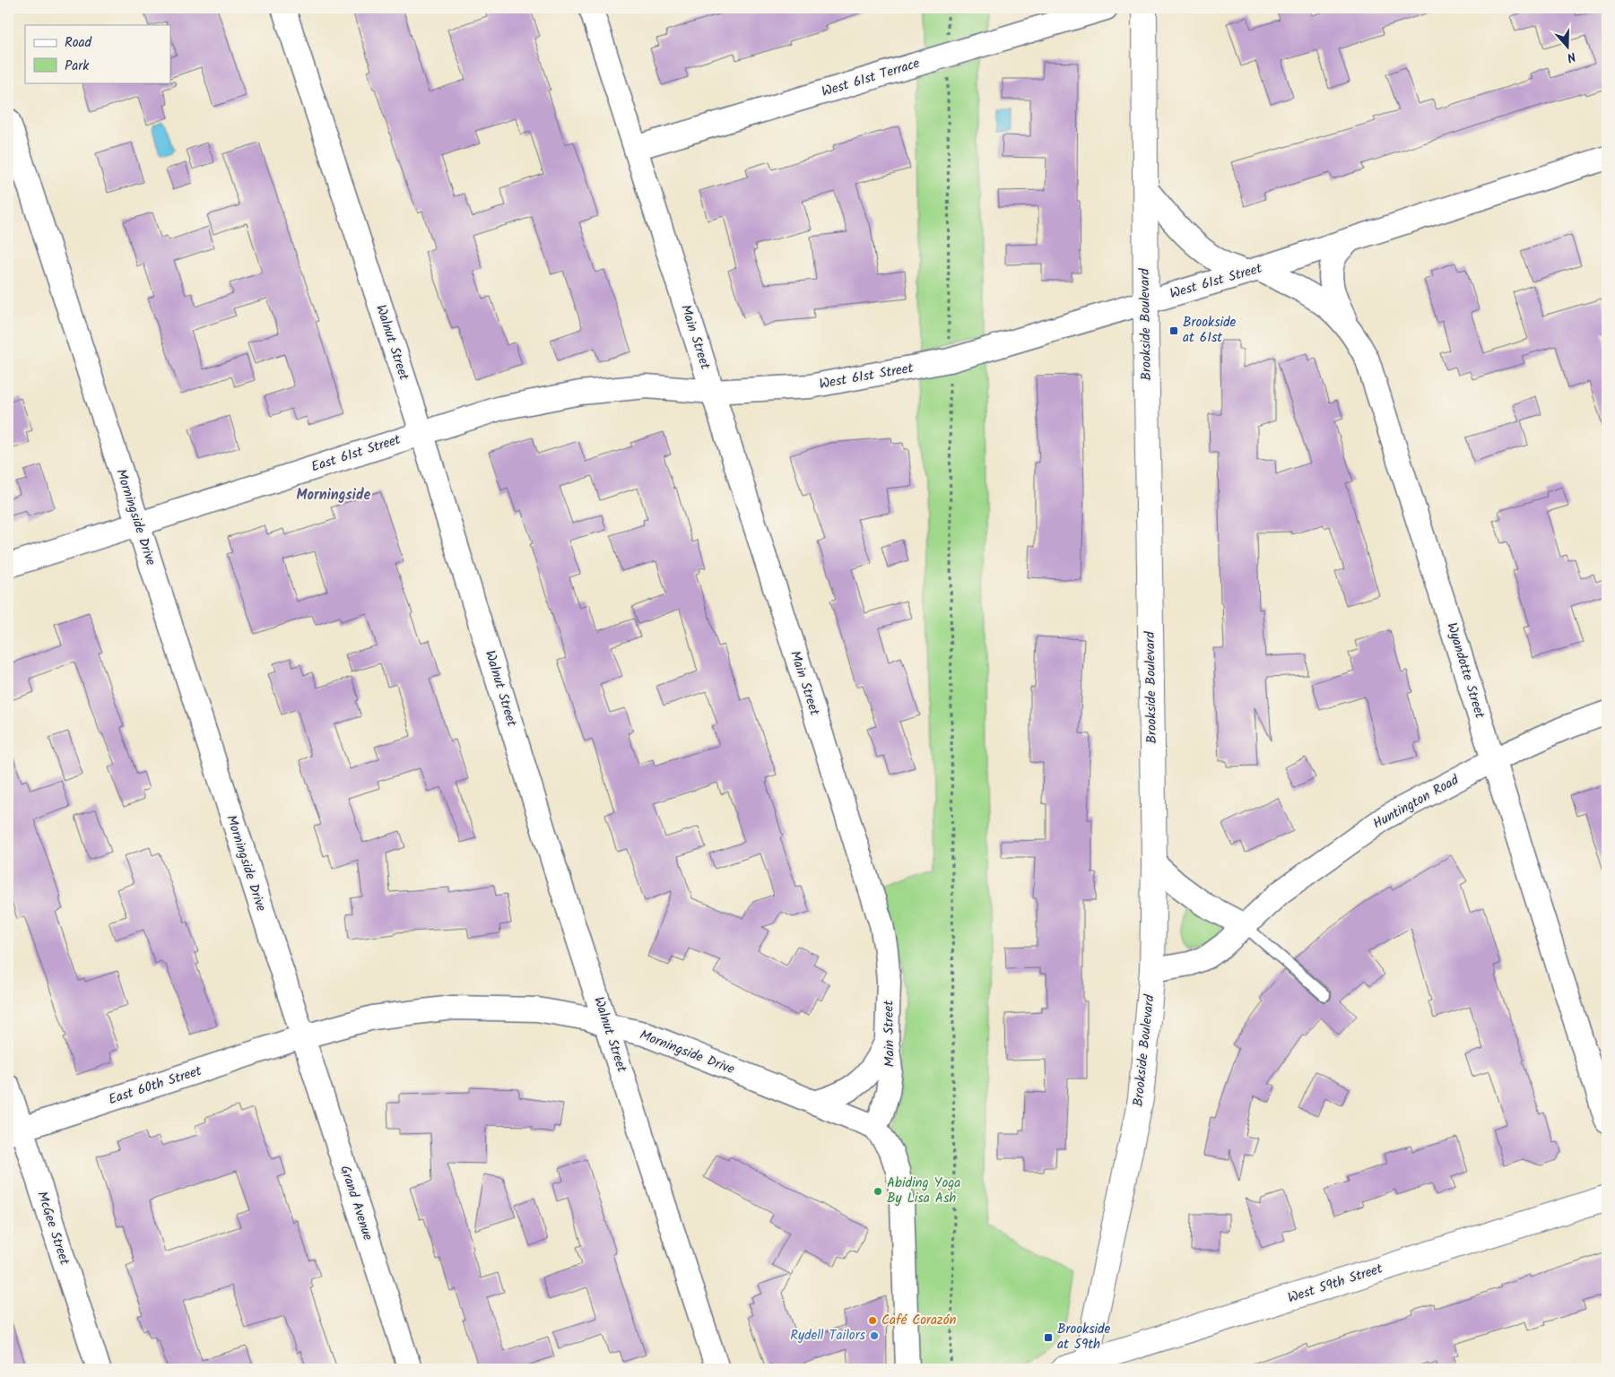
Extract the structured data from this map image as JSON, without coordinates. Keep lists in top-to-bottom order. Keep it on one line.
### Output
{"streets":{"main road":["Brookside Boulevard","West 59th Street"],"street":["West 61st Terrace","West 61st Street","Main Street","Walnut Street","East 61st Street","Morningside Drive","Wyandotte Street","Huntington Road","East 60th Street","Grand Avenue","McGee Street"]},"crossings":[["West 61st Terrace","Main Street"],["West 61st Street","Brookside Boulevard"],["West 61st Street","Main Street"],["West 61st Street","East 61st Street"],["West 61st Street","Wyandotte Street"],["Brookside Boulevard","Wyandotte Street"],["Brookside Boulevard","Huntington Road"],["Brookside Boulevard","West 59th Street"],["Main Street","East 61st Street"],["Main Street","Morningside Drive"],["Walnut Street","East 61st Street"],["Walnut Street","Morningside Drive"],["East 61st Street","Morningside Drive"],["Morningside Drive","East 60th Street"],["Morningside Drive","Grand Avenue"],["Wyandotte Street","Huntington Road"],["East 60th Street","Grand Avenue"],["East 60th Street","McGee Street"]],"districts":["Morningside"],"places":{"transit":["Brookside at 61st","Brookside at 59th"],"other":["Abiding Yoga By Lisa Ash","Café Corazón","Rydell Tailors"]},"legend":["Road","Park"],"north":"bottom"}
